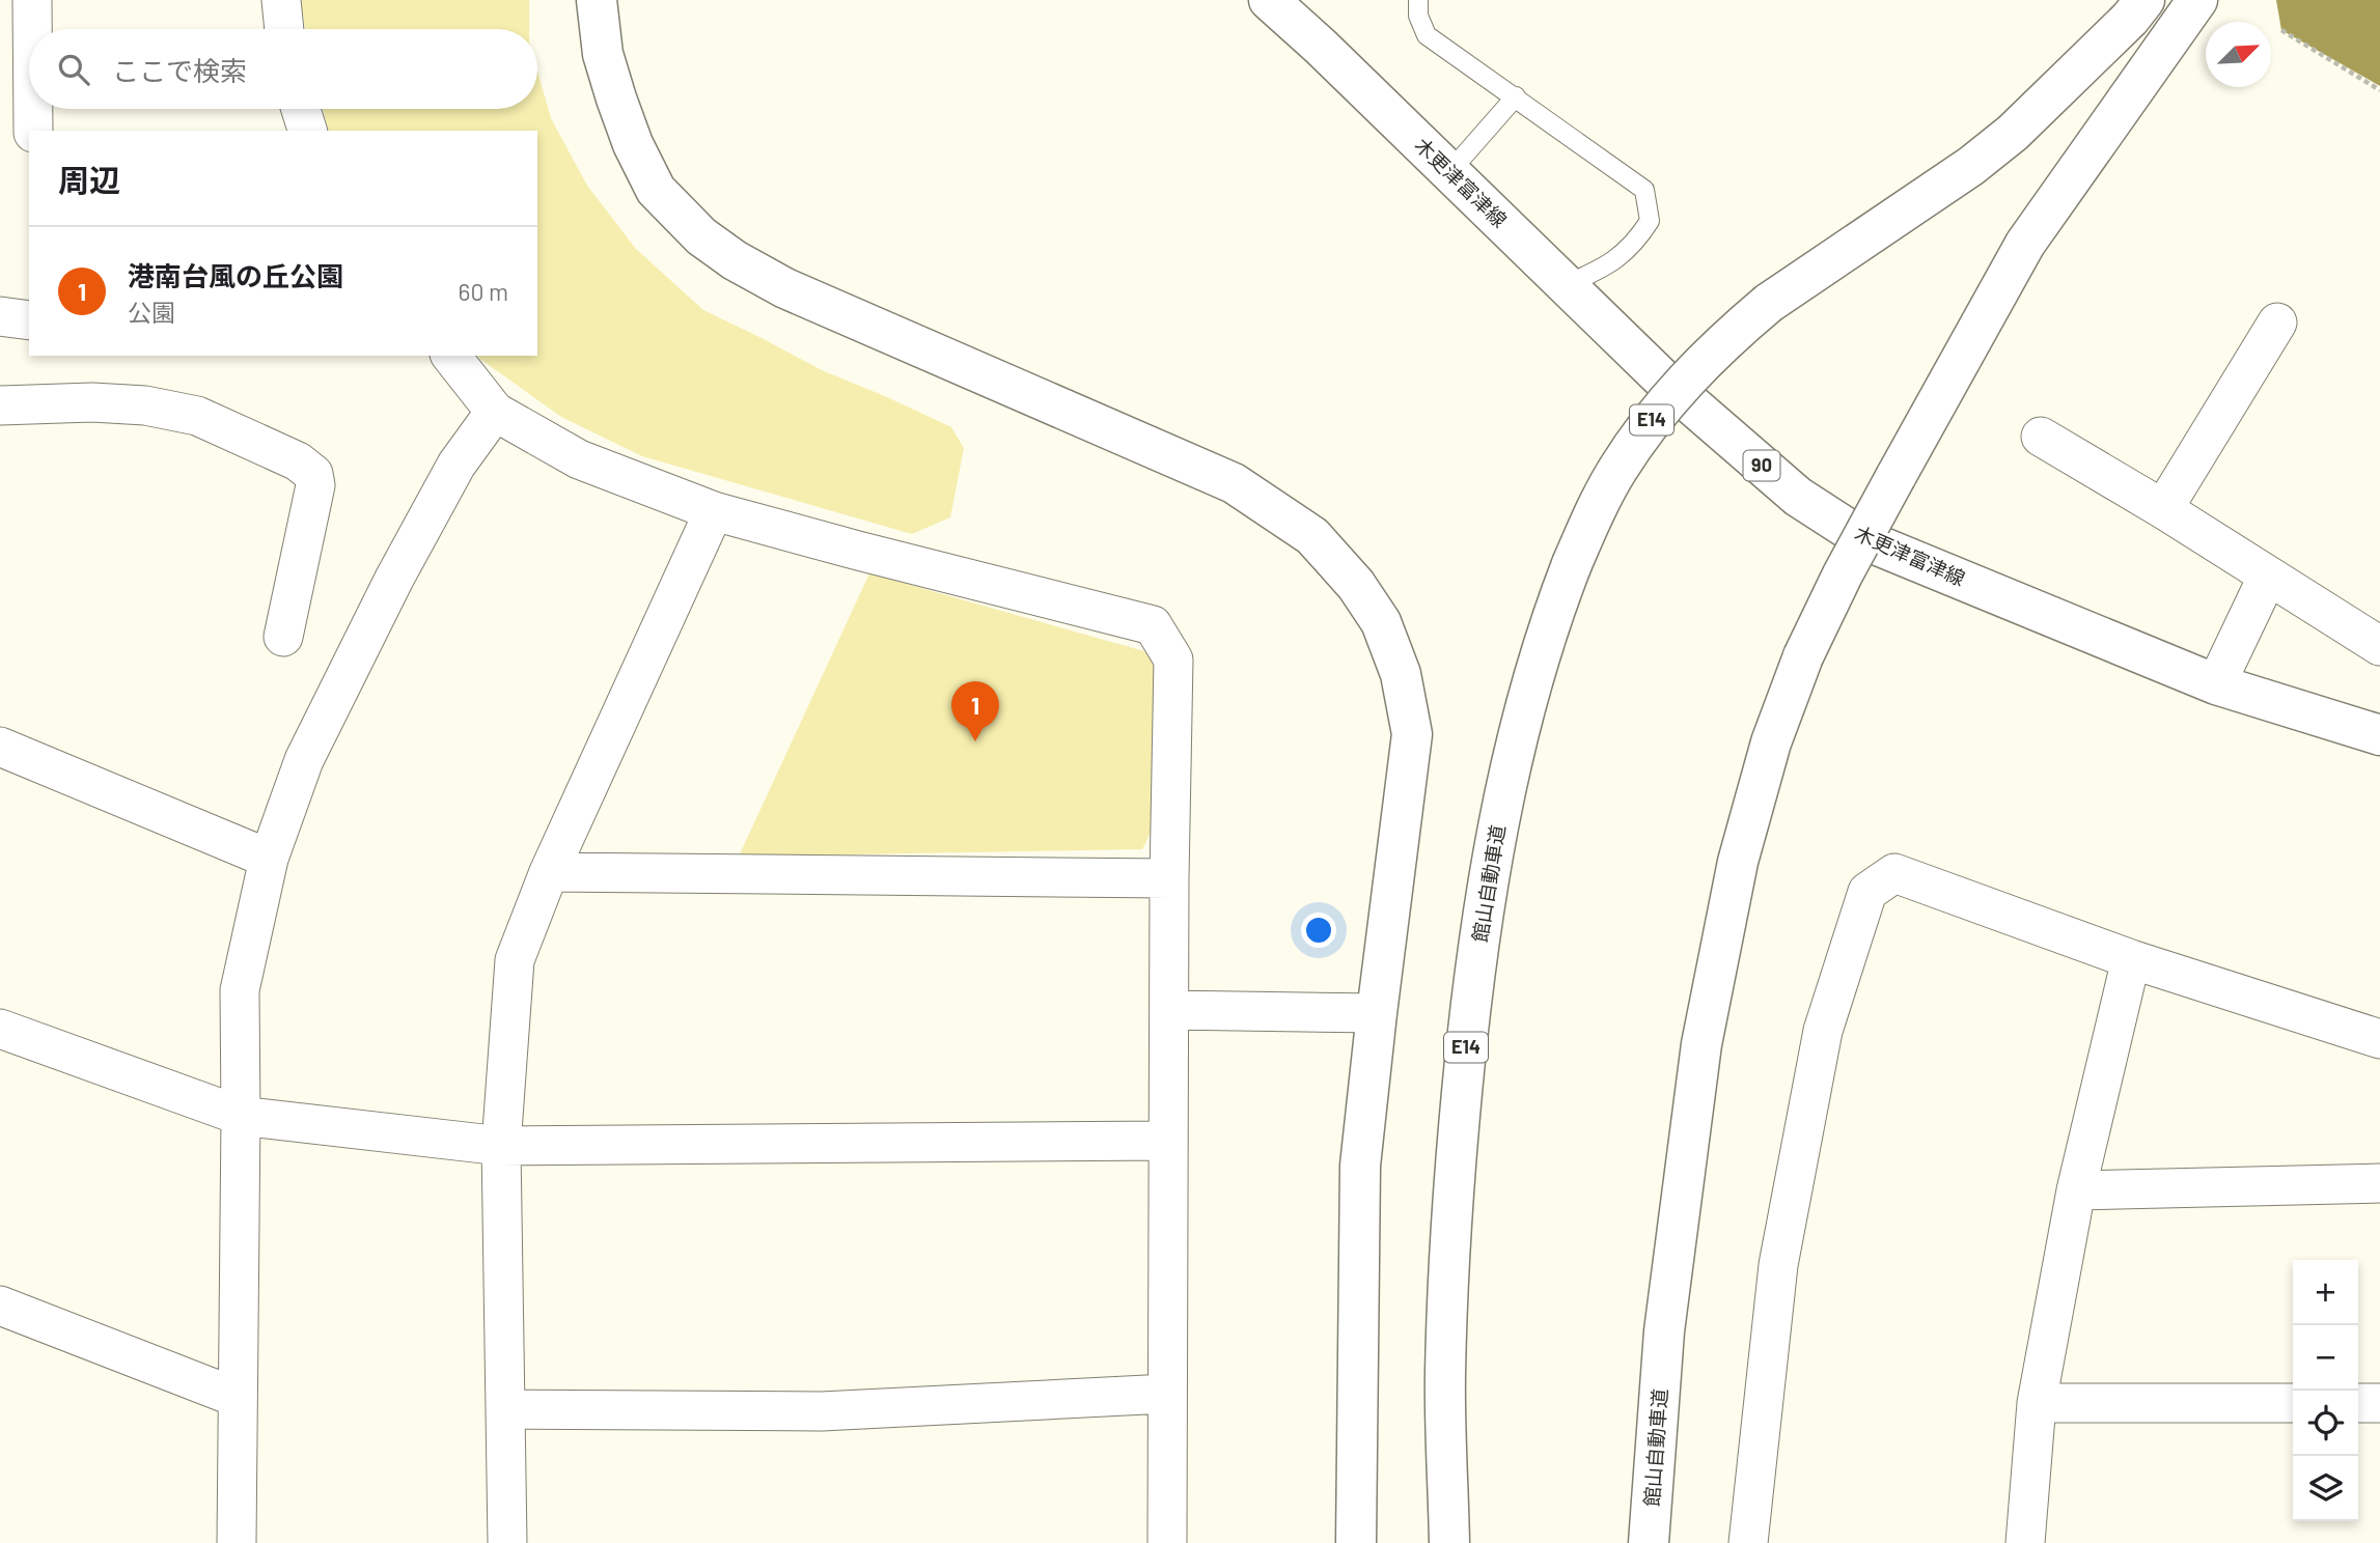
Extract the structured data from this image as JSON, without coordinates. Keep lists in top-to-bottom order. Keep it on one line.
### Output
{"streets":{"main road":["木更津富津線","E14","90","館山自動車道"]},"north":"top right","page":{"search":"ここで検索","heading":"周辺","list":[{"mark":"1","name":"港南台風の丘公園","note":"公園","value":"60 m"}],"pins":"1","map_buttons":["+","−"]}}
